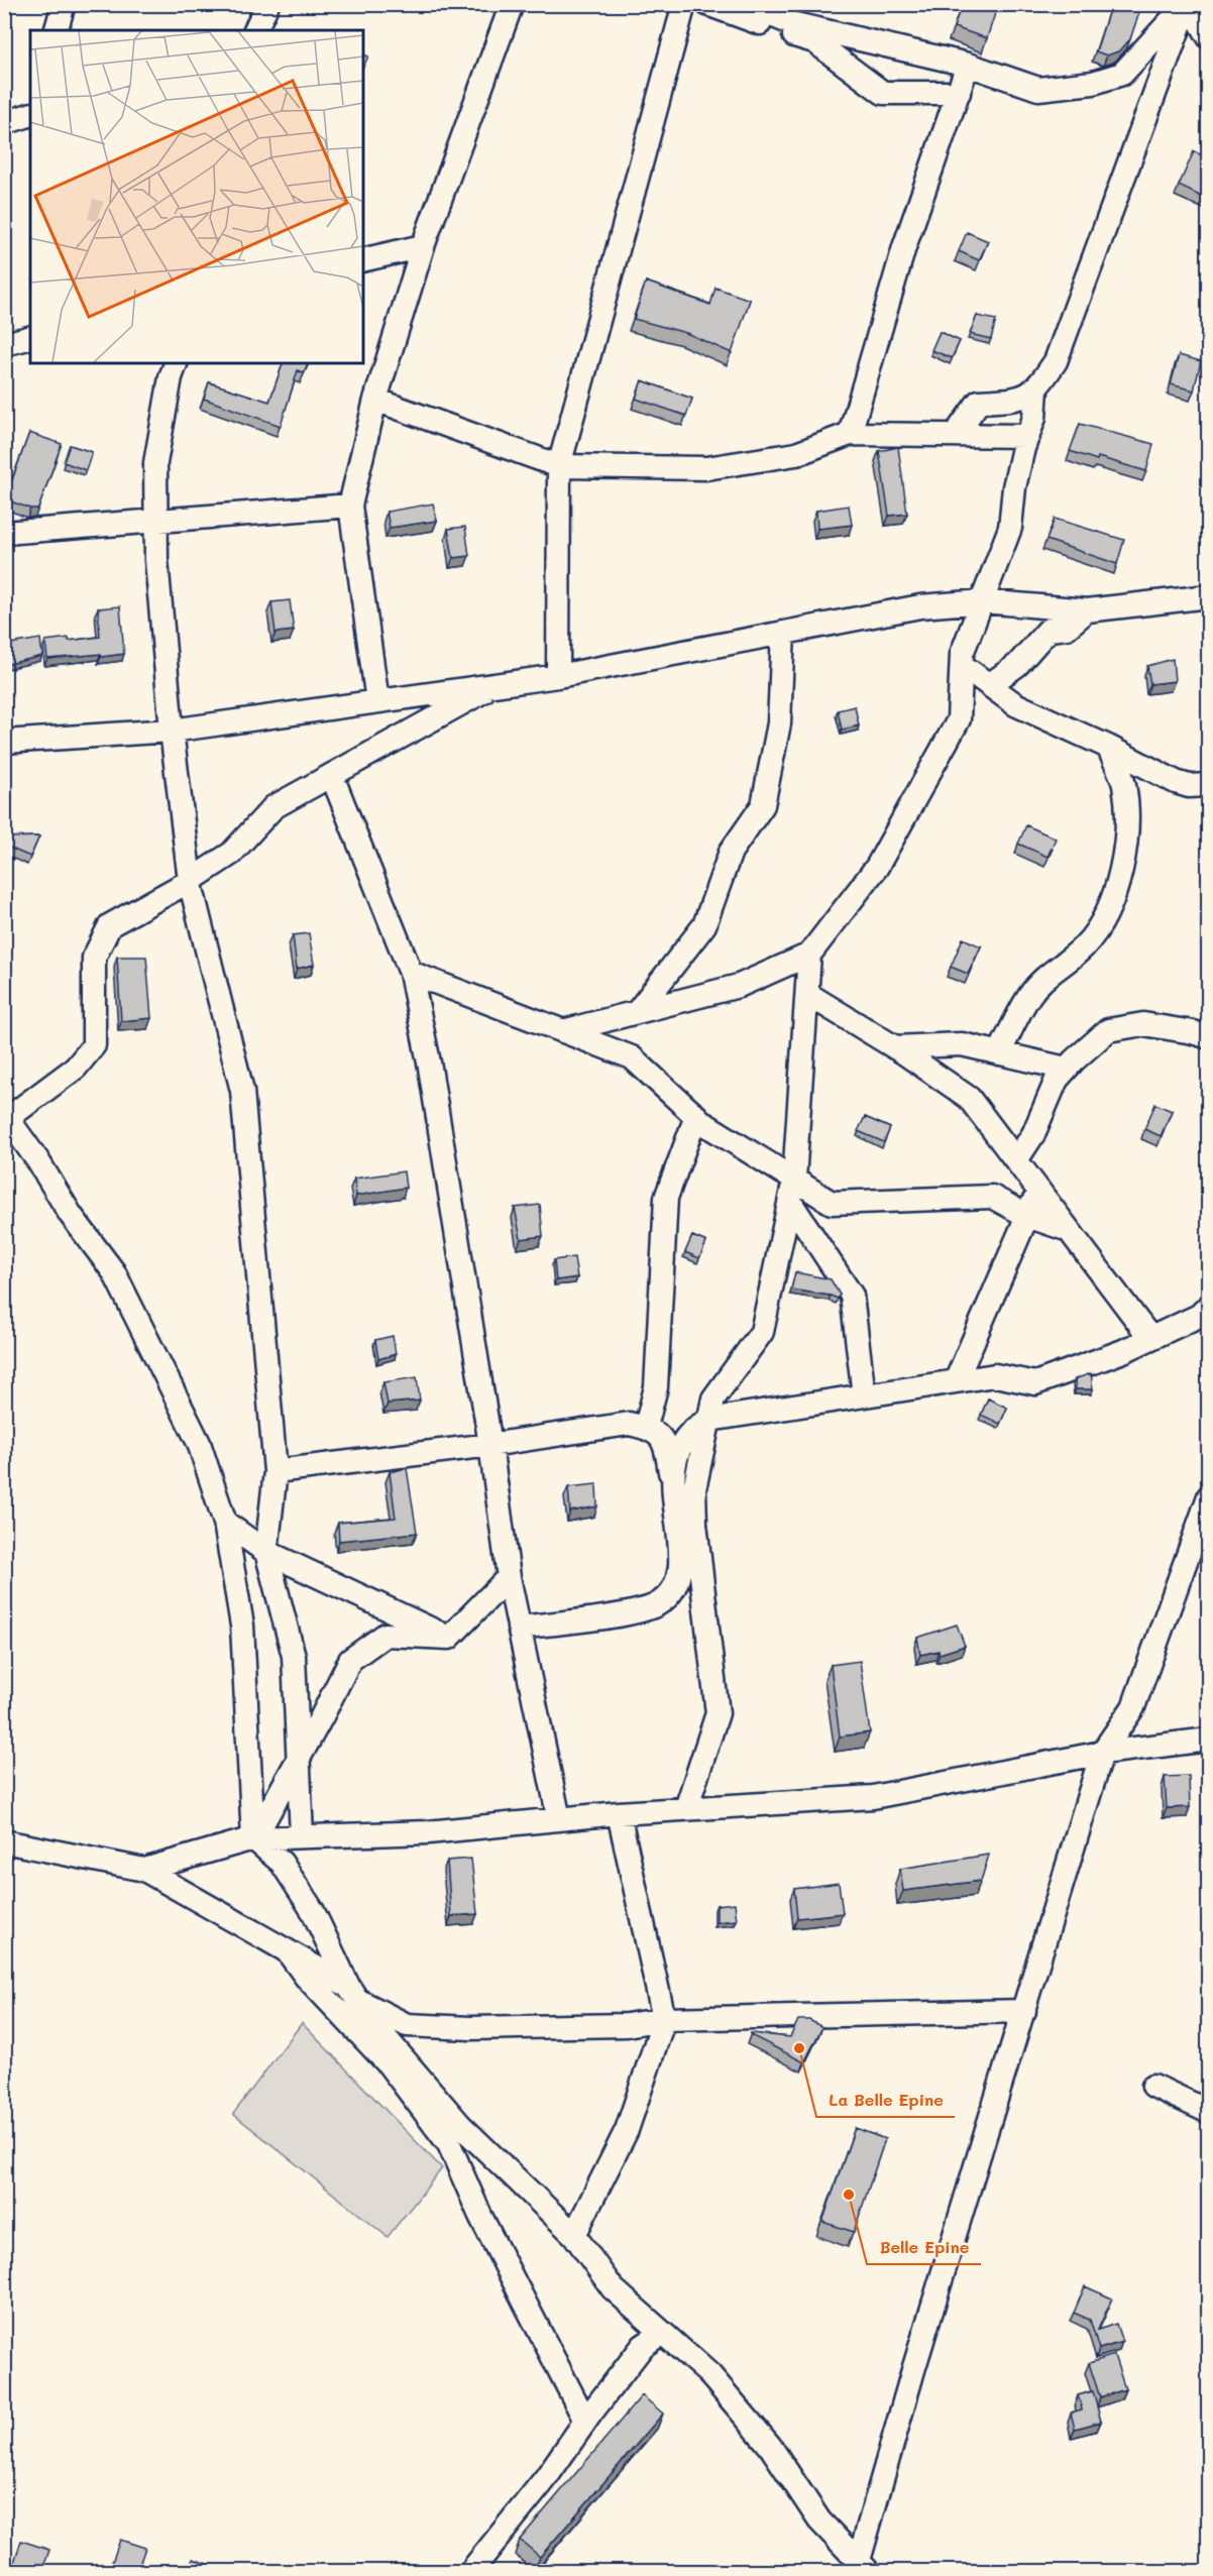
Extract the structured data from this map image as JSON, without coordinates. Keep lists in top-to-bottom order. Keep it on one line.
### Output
{"places":["La Belle Epine","Belle Epine"]}
